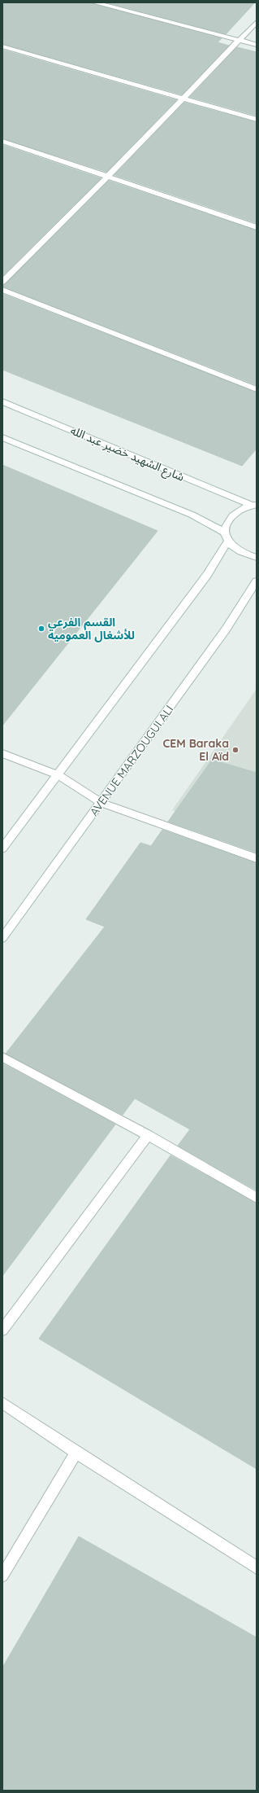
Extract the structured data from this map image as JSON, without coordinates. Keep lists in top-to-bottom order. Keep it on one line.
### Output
{"streets":{"street":["شارع الشهيد خضير عبد الله","AVENUE MARZOUGUI ALI"]},"places":["القسم الفرعي للأشغال العمومية","CEM Baraka El Aïd"]}
